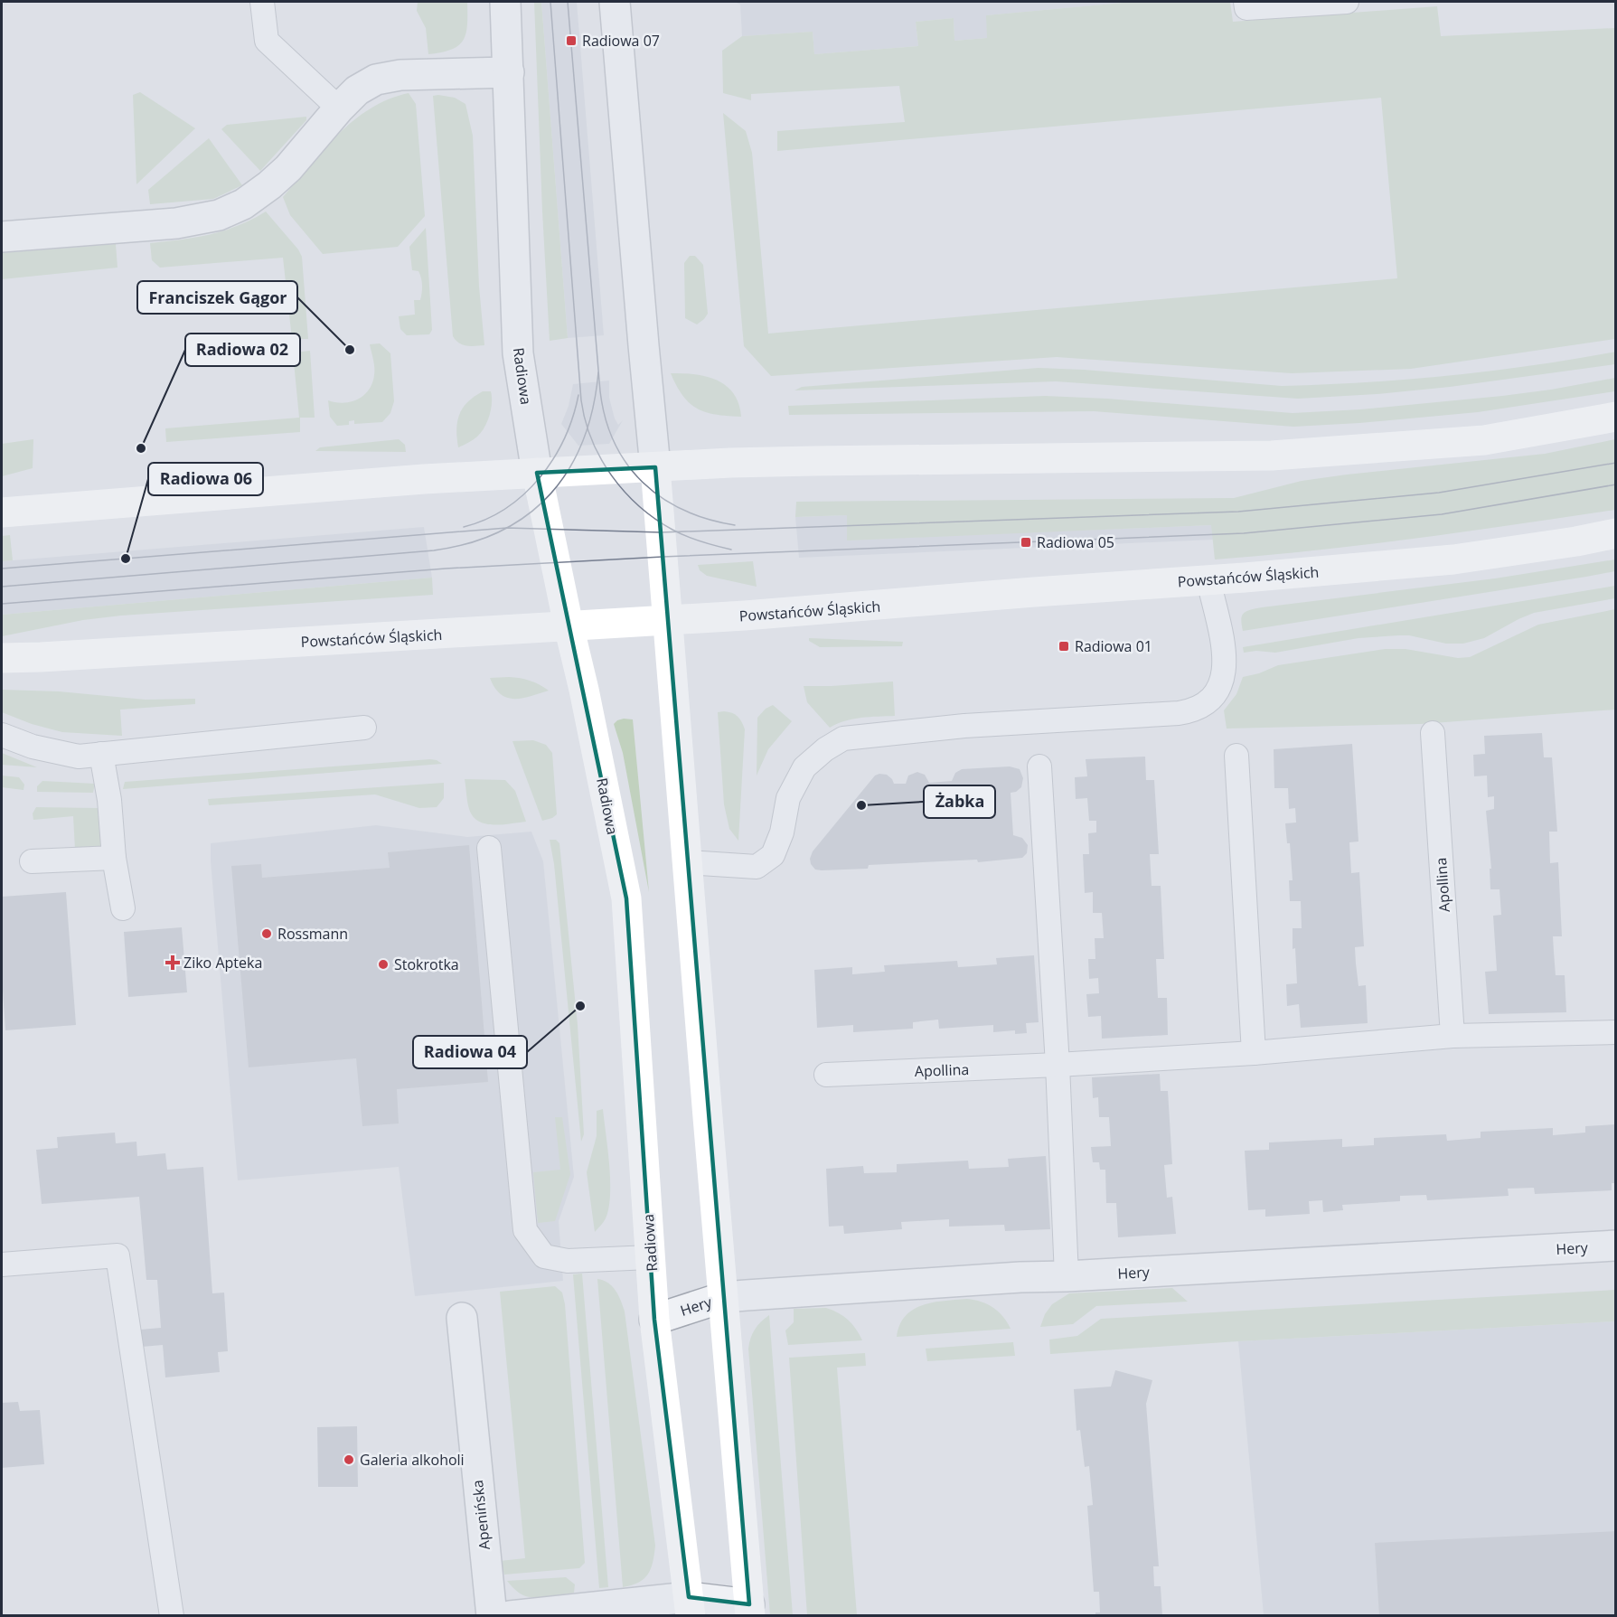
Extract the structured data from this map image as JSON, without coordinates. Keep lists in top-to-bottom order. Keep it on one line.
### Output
{"streets":{"main road":["Radiowa","Powstańców Śląskich"],"street":["Hery","Apenińska"],"lane":["Apollina"]},"crossings":[["Radiowa","Powstańców Śląskich"],["Radiowa","Hery"]],"places":{"transit":["Radiowa 07","Radiowa 05","Radiowa 01"],"other":["Franciszek Gągor","Radiowa 02","Radiowa 06","Żabka","Rossmann","Stokrotka","Radiowa 04","Galeria alkoholi"],"health":["Ziko Apteka"]}}
